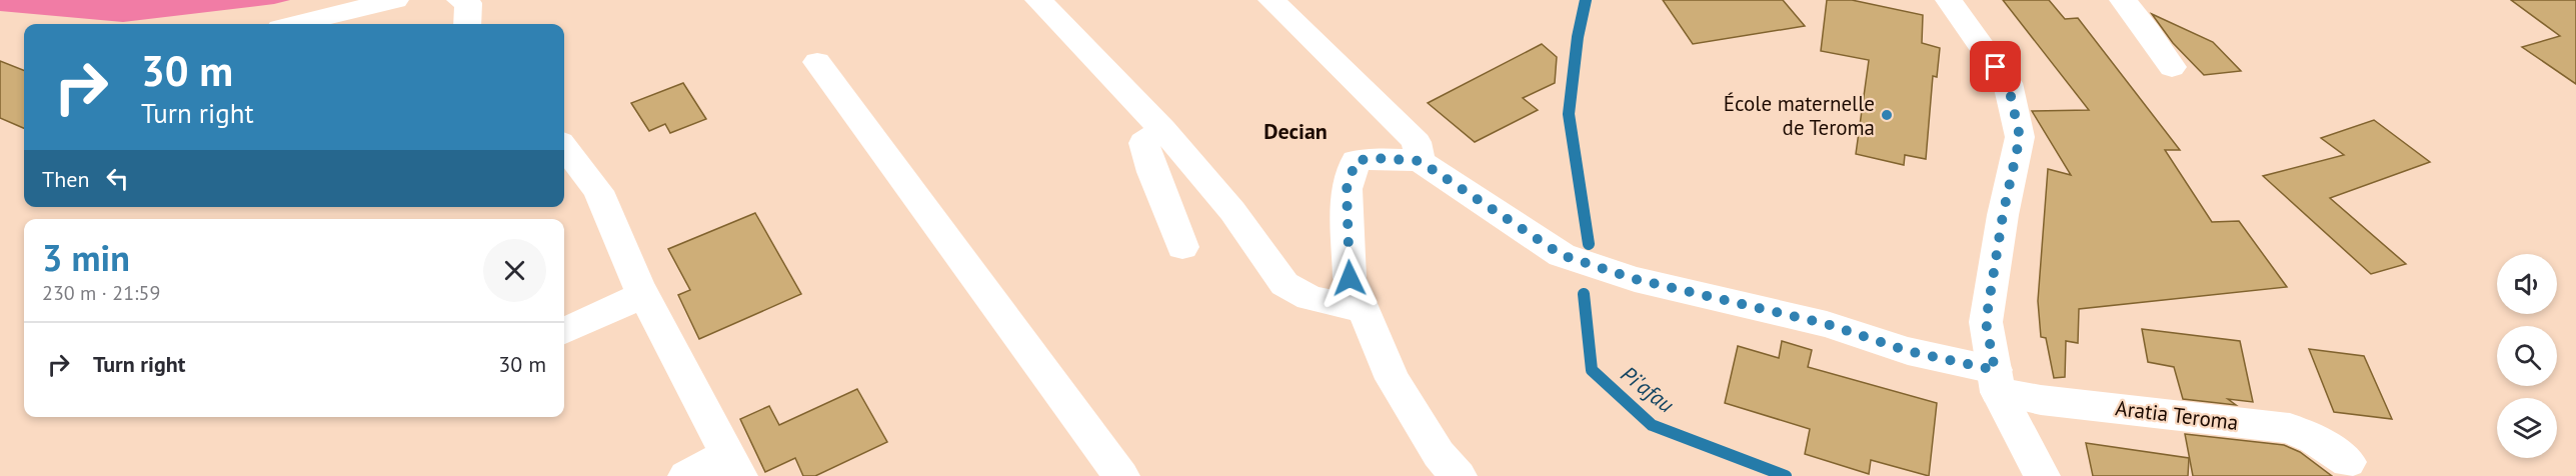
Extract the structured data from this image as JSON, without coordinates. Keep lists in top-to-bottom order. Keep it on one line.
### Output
{"streets":{"street":["Aratia Teroma"]},"districts":["Decian"],"water":["Pi'afau"],"places":["École maternelle de Teroma"],"page":{"turn":["30 m","Turn right"],"then":"Then","heading":["3 min","230 m · 21:59"],"list":[{"name":"Turn right","value":"30 m"}]}}
